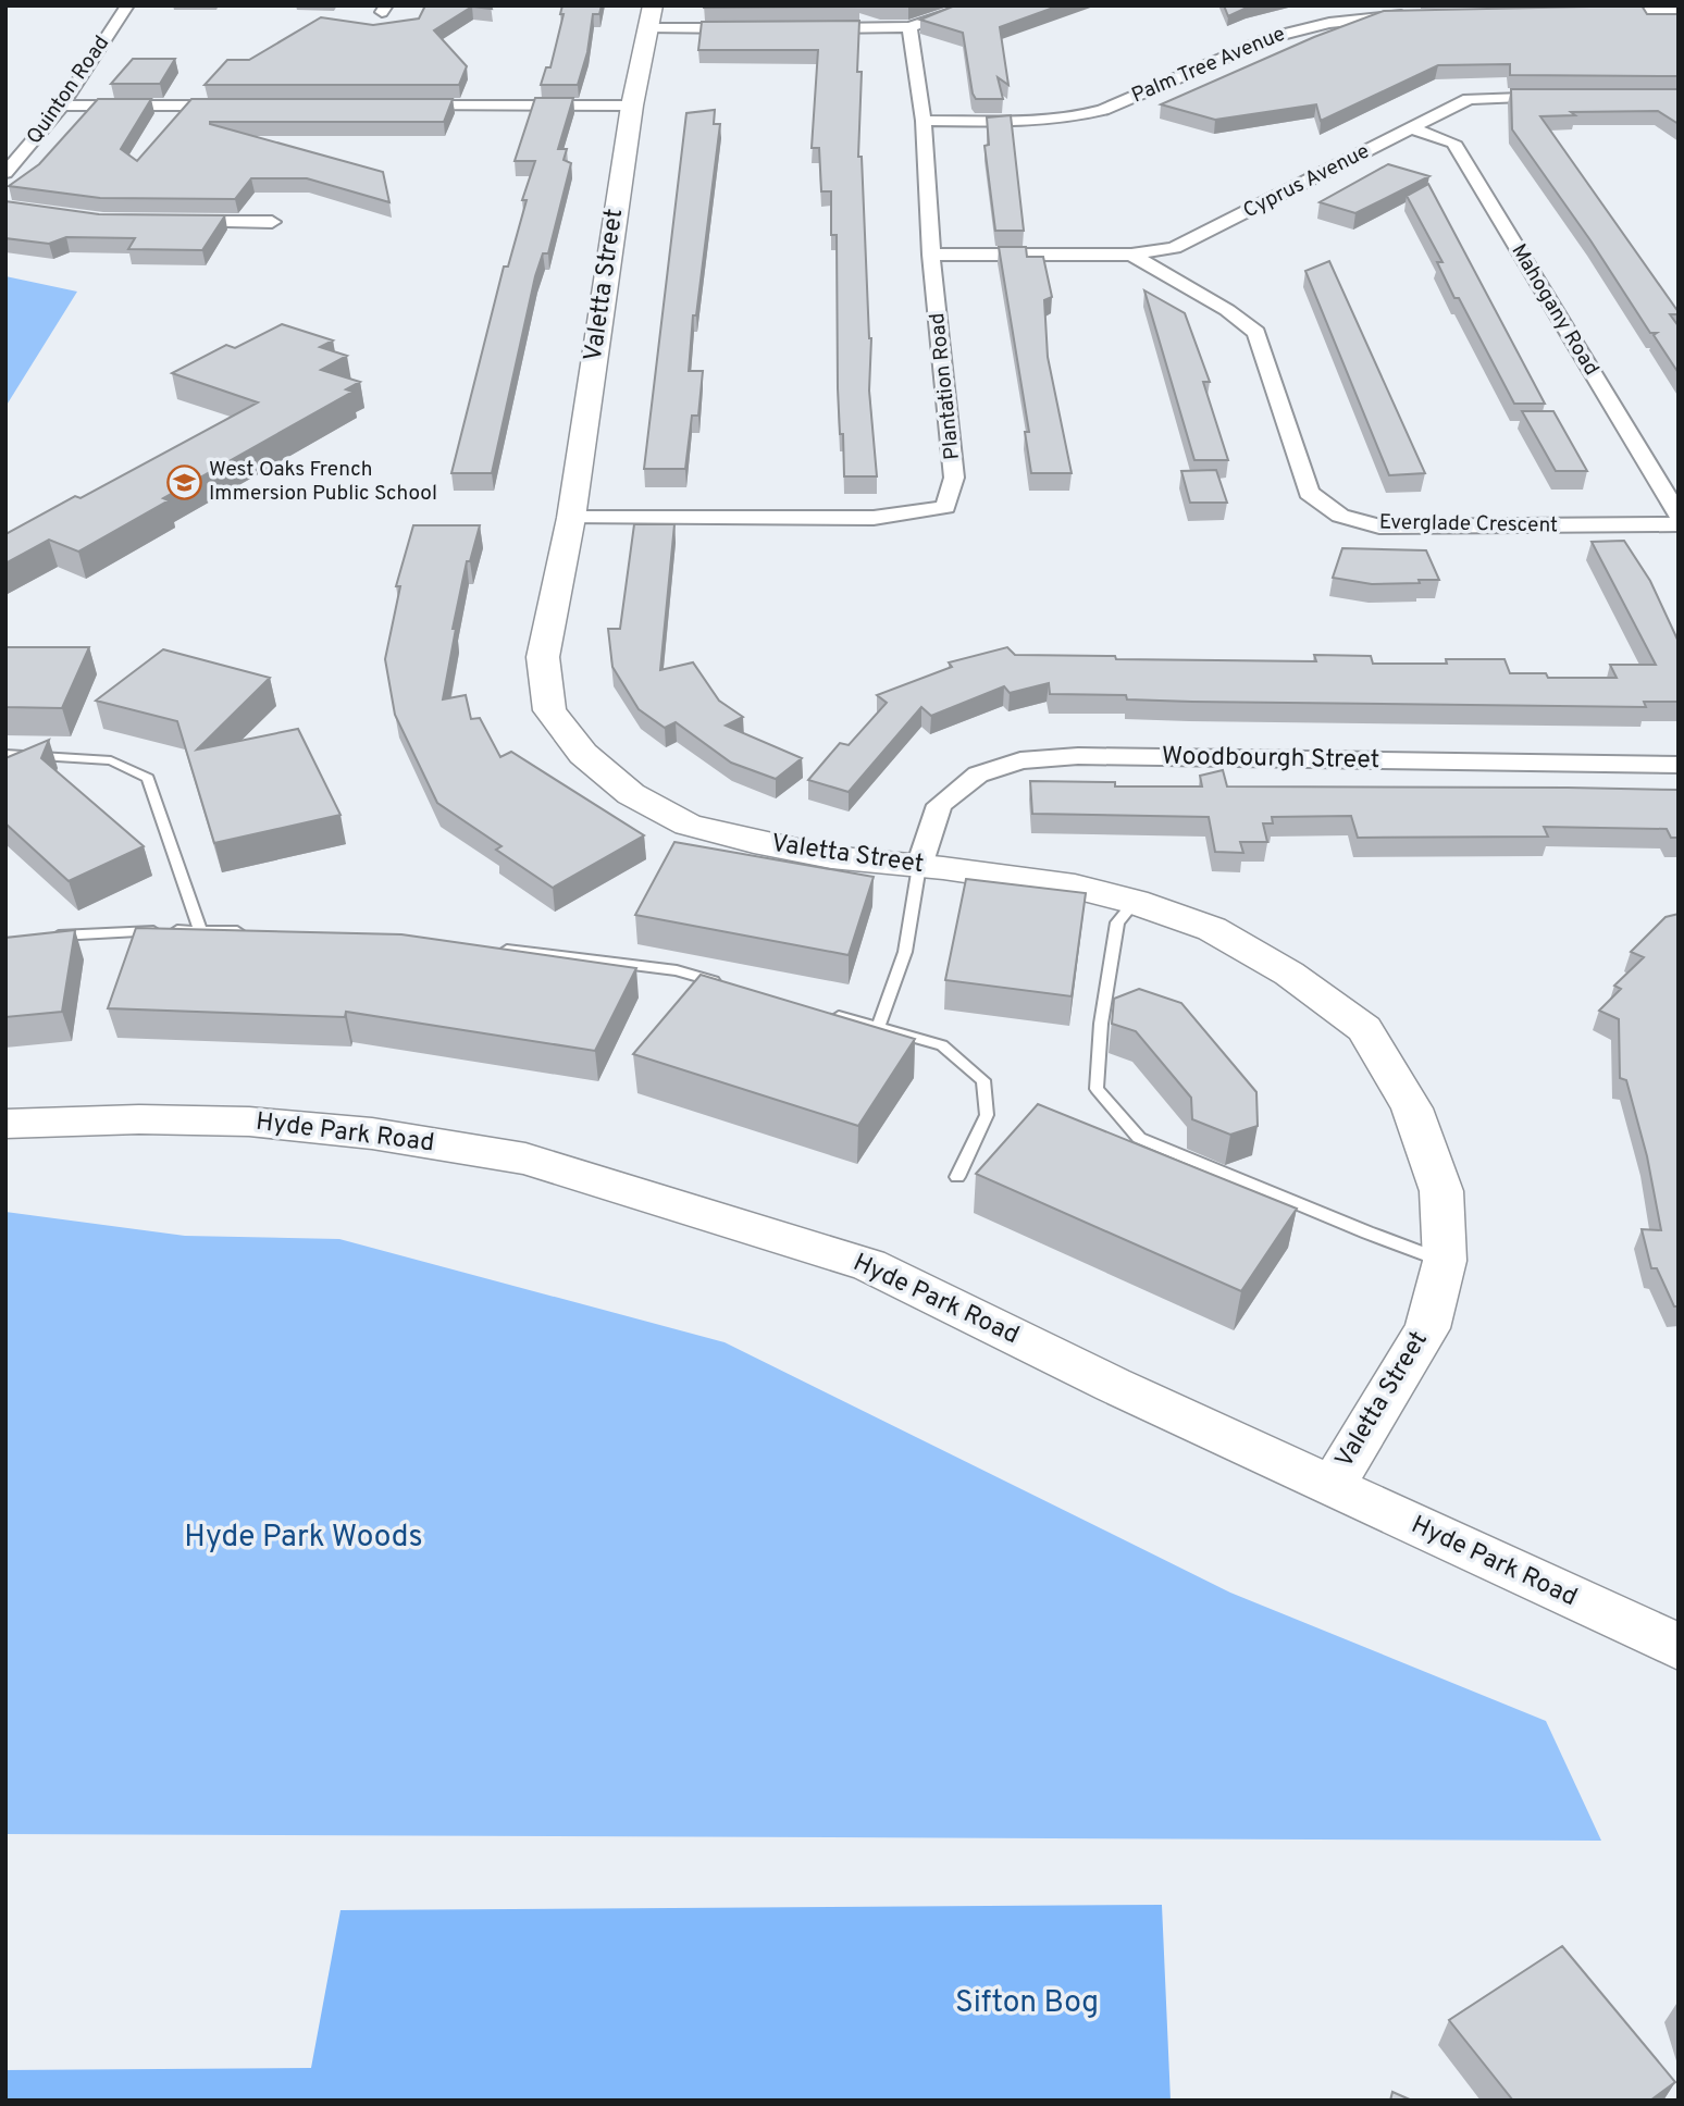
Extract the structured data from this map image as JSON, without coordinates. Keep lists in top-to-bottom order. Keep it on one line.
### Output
{"streets":{"street":["Palm Tree Avenue","Quinton Road","Cyprus Avenue","Valetta Street","Mahogany Road","Plantation Road","Everglade Crescent","Woodbourgh Street","Hyde Park Road"]},"crossings":[["Palm Tree Avenue","Plantation Road"],["Cyprus Avenue","Mahogany Road"],["Cyprus Avenue","Plantation Road"],["Cyprus Avenue","Everglade Crescent"],["Valetta Street","Plantation Road"],["Valetta Street","Woodbourgh Street"],["Valetta Street","Hyde Park Road"]],"parks":["Hyde Park Woods","Sifton Bog"],"places":{"school or university":["West Oaks French Immersion Public School"]}}
